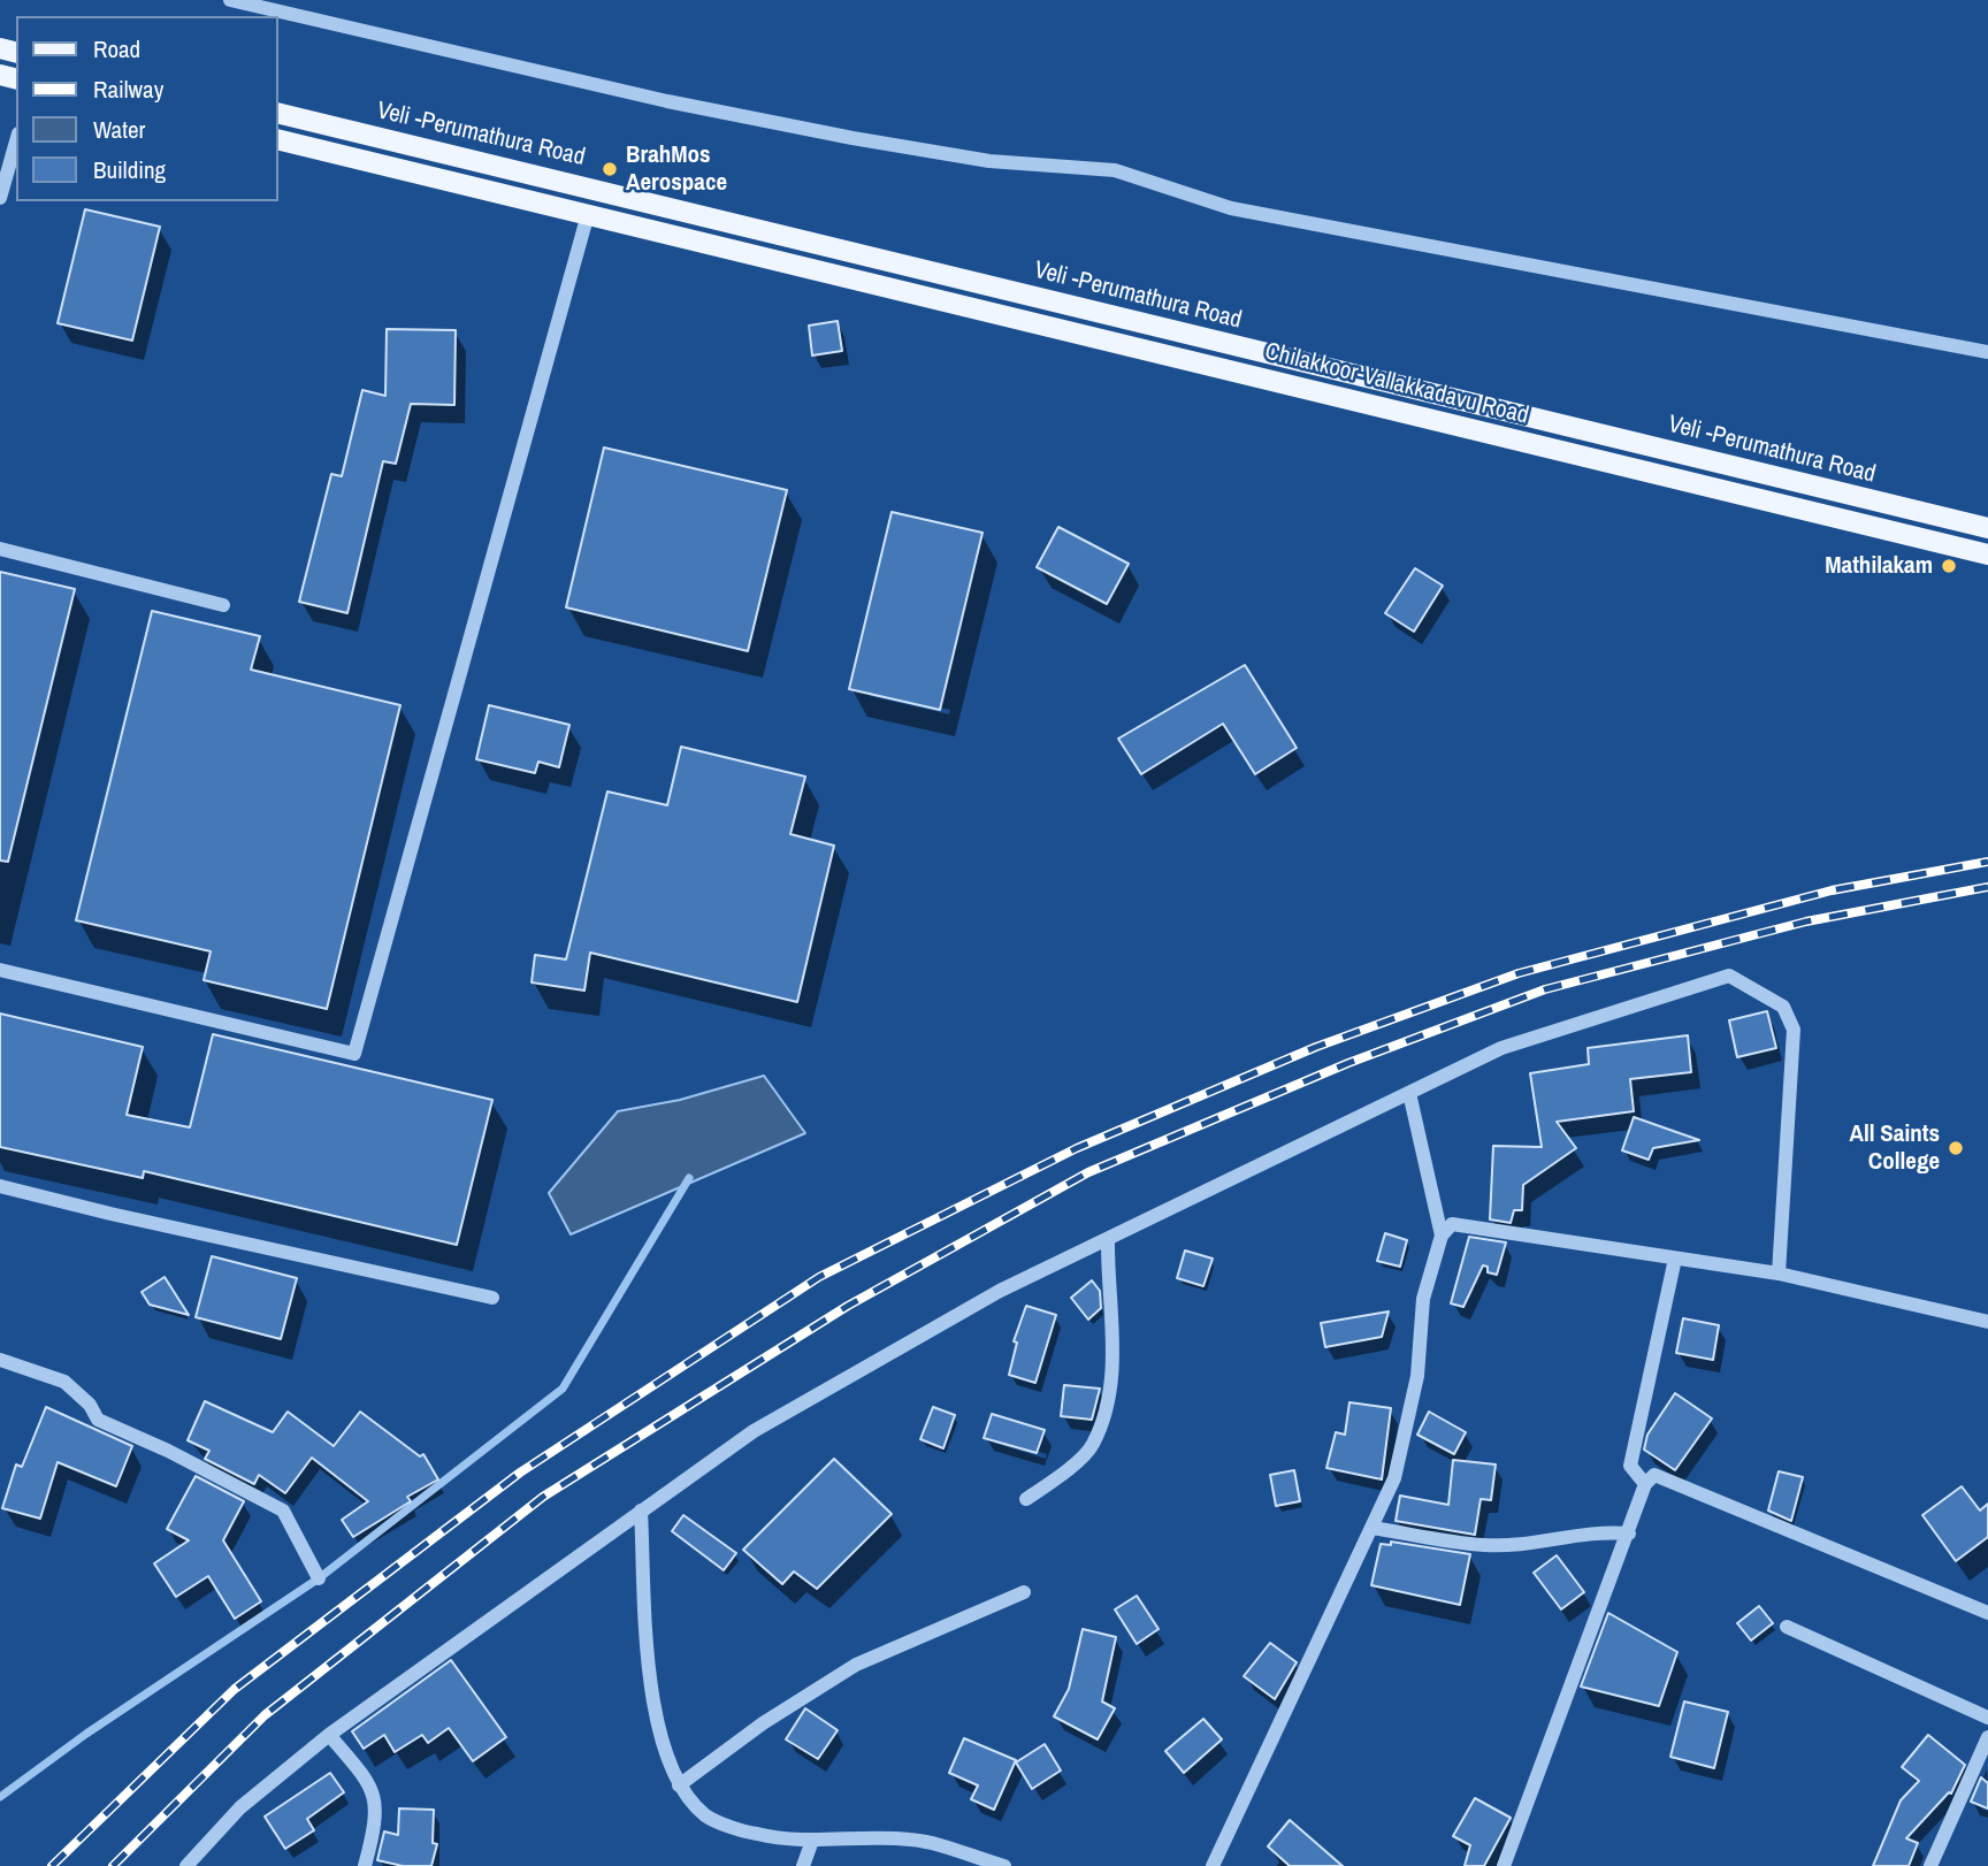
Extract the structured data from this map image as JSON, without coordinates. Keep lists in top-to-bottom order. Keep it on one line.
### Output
{"streets":{"main road":["Veli -Perumathura Road","Chilakkoor-Vallakkadavu Road"]},"places":["BrahMos Aerospace","Mathilakam","All Saints College"],"legend":["Road","Railway","Water","Building"]}
